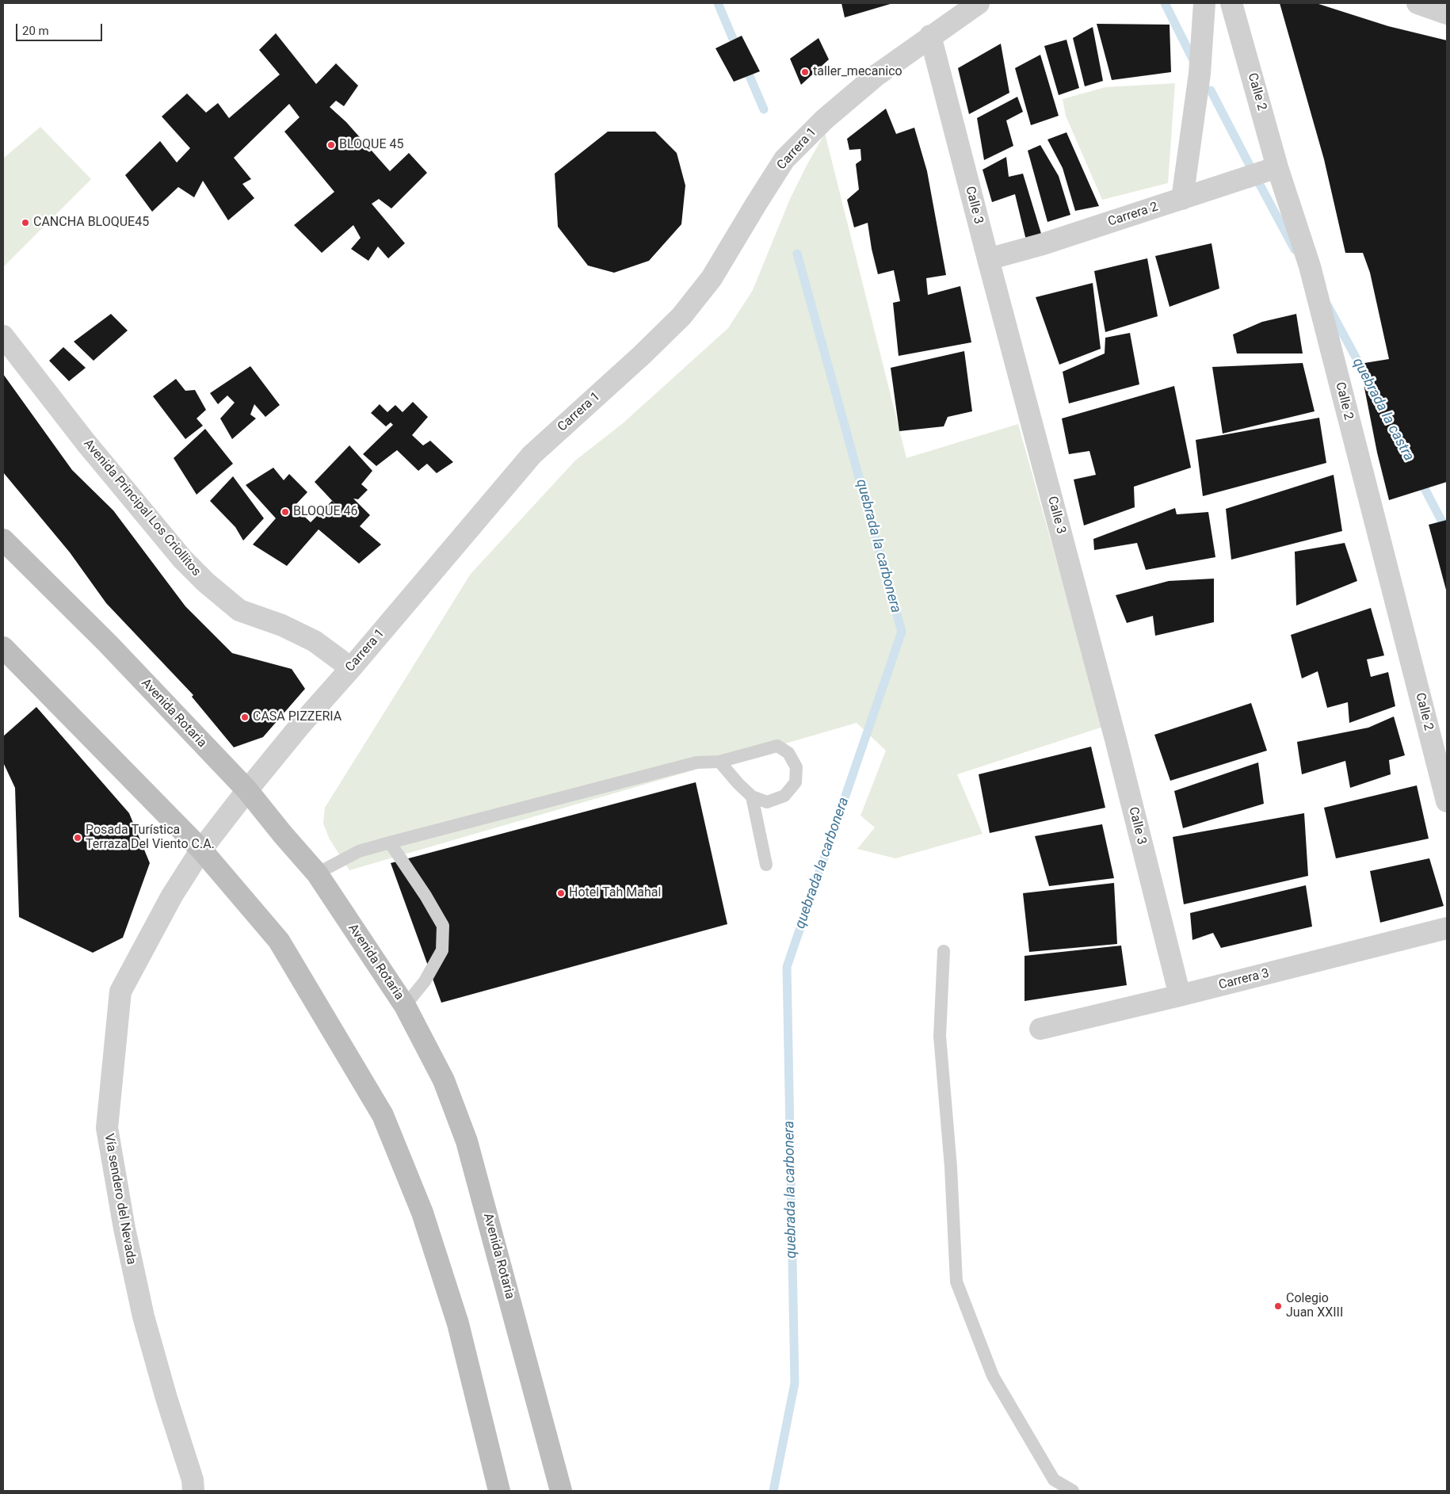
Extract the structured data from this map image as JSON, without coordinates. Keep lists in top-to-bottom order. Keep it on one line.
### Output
{"streets":{"main road":["Avenida Rotaria"],"street":["Calle 2","Carrera 1","Calle 3","Carrera 2","Avenida Principal Los Criollitos","Carrera 3","Vía sendero del Nevada"]},"crossings":[["Calle 2","Carrera 2"],["Carrera 1","Calle 3"],["Carrera 1","Avenida Principal Los Criollitos"],["Carrera 1","Avenida Rotaria"],["Carrera 1","Vía sendero del Nevada"],["Calle 3","Carrera 2"],["Calle 3","Carrera 3"]],"water":["quebrada la castra","quebrada la carbonera"],"places":["taller_mecanico","BLOQUE 45","CANCHA BLOQUE45","BLOQUE 46","CASA PIZZERIA","Posada Turística Terraza Del Viento C.A.","Hotel Tah Mahal","Colegio Juan XXIII"],"scale_bar":"20 m"}
